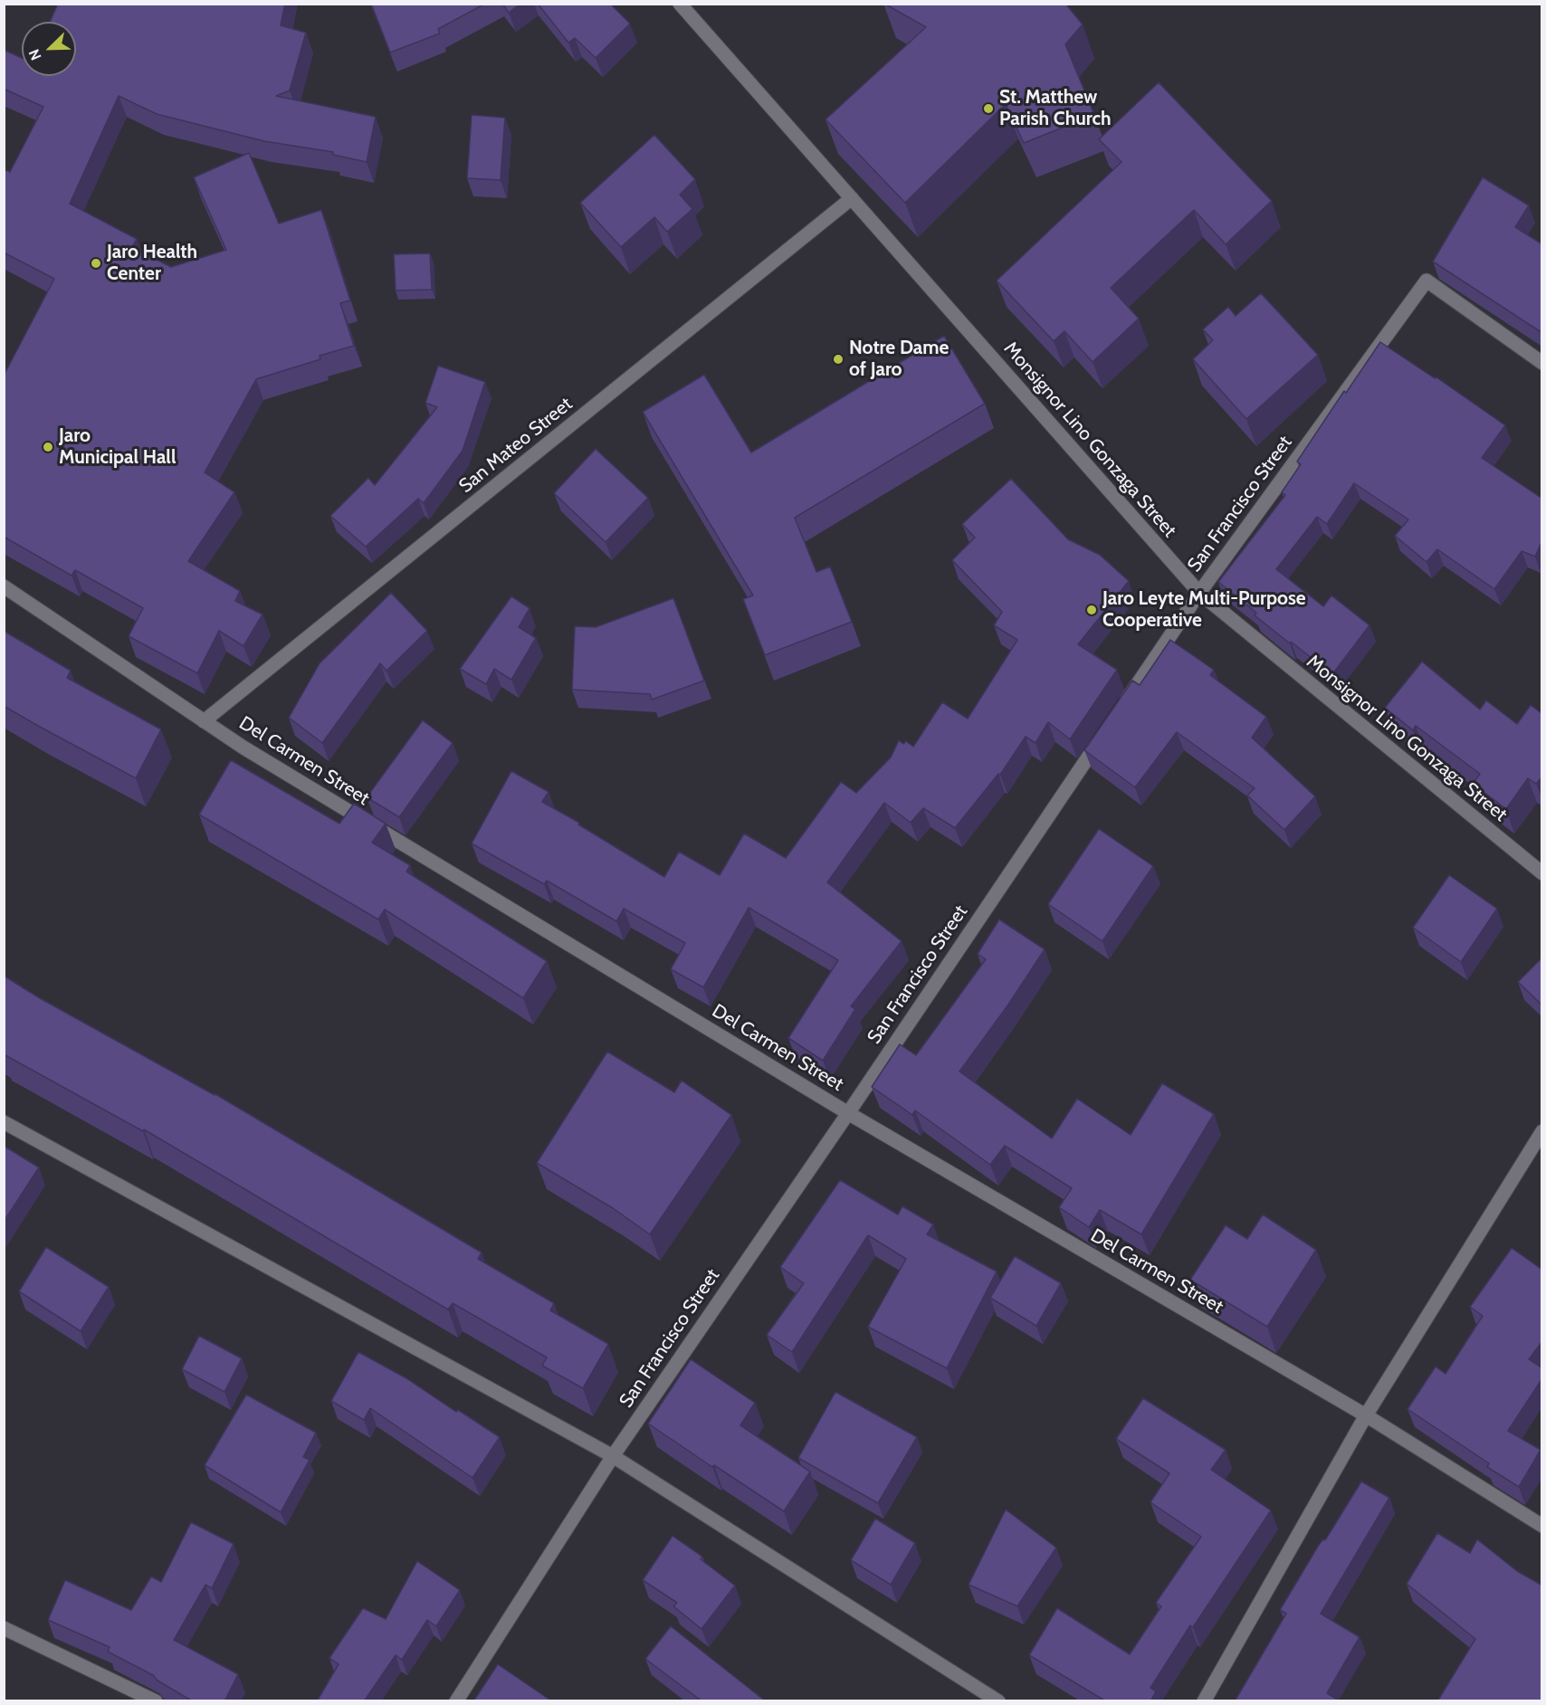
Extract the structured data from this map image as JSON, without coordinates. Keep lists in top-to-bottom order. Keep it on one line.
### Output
{"streets":{"street":["Monsignor Lino Gonzaga Street","San Mateo Street","San Francisco Street","Del Carmen Street"]},"crossings":[["Monsignor Lino Gonzaga Street","San Mateo Street"],["Monsignor Lino Gonzaga Street","San Francisco Street"],["San Mateo Street","Del Carmen Street"],["San Francisco Street","Del Carmen Street"]],"places":["St. Matthew Parish Church","Jaro Health Center","Notre Dame of Jaro","Jaro Municipal Hall","Jaro Leyte Multi-Purpose Cooperative"],"north":"bottom left"}
